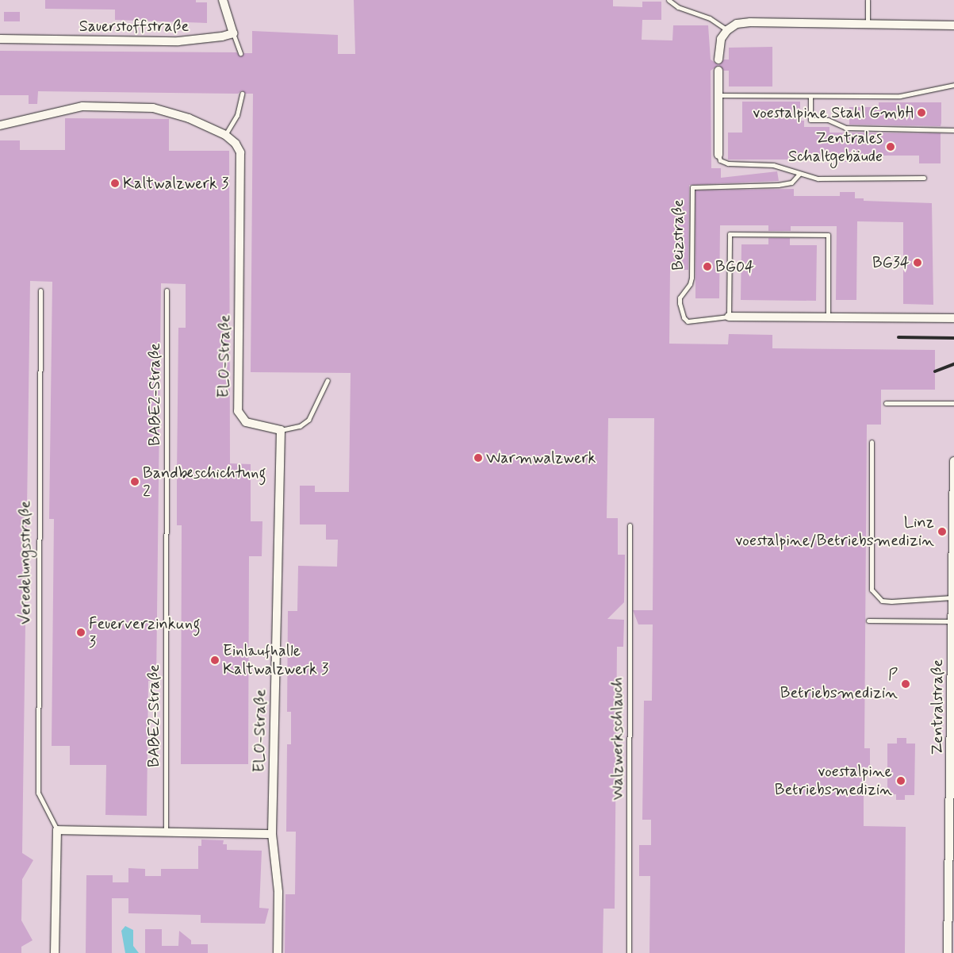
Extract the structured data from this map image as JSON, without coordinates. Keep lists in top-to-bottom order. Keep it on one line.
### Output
{"streets":{"street":["Sauerstoffstraße","Beizstraße","ELO-Straße","Veredelungsstraße","Zentralstraße"],"lane":["BABE2-Straße","Walzwerkschlauch"]},"places":["voestalpine Stahl GmbH","Zentrales Schaltgebäude","Kaltwalzwerk 3","BG34","BG04","Warmwalzwerk","Bandbeschichtung 2","Linz voestalpine/Betriebsmedizin","Feuerverzinkung 3","Einlaufhalle Kaltwalzwerk 3","P Betriebsmedizin","voestalpine Betriebsmedizin"]}
